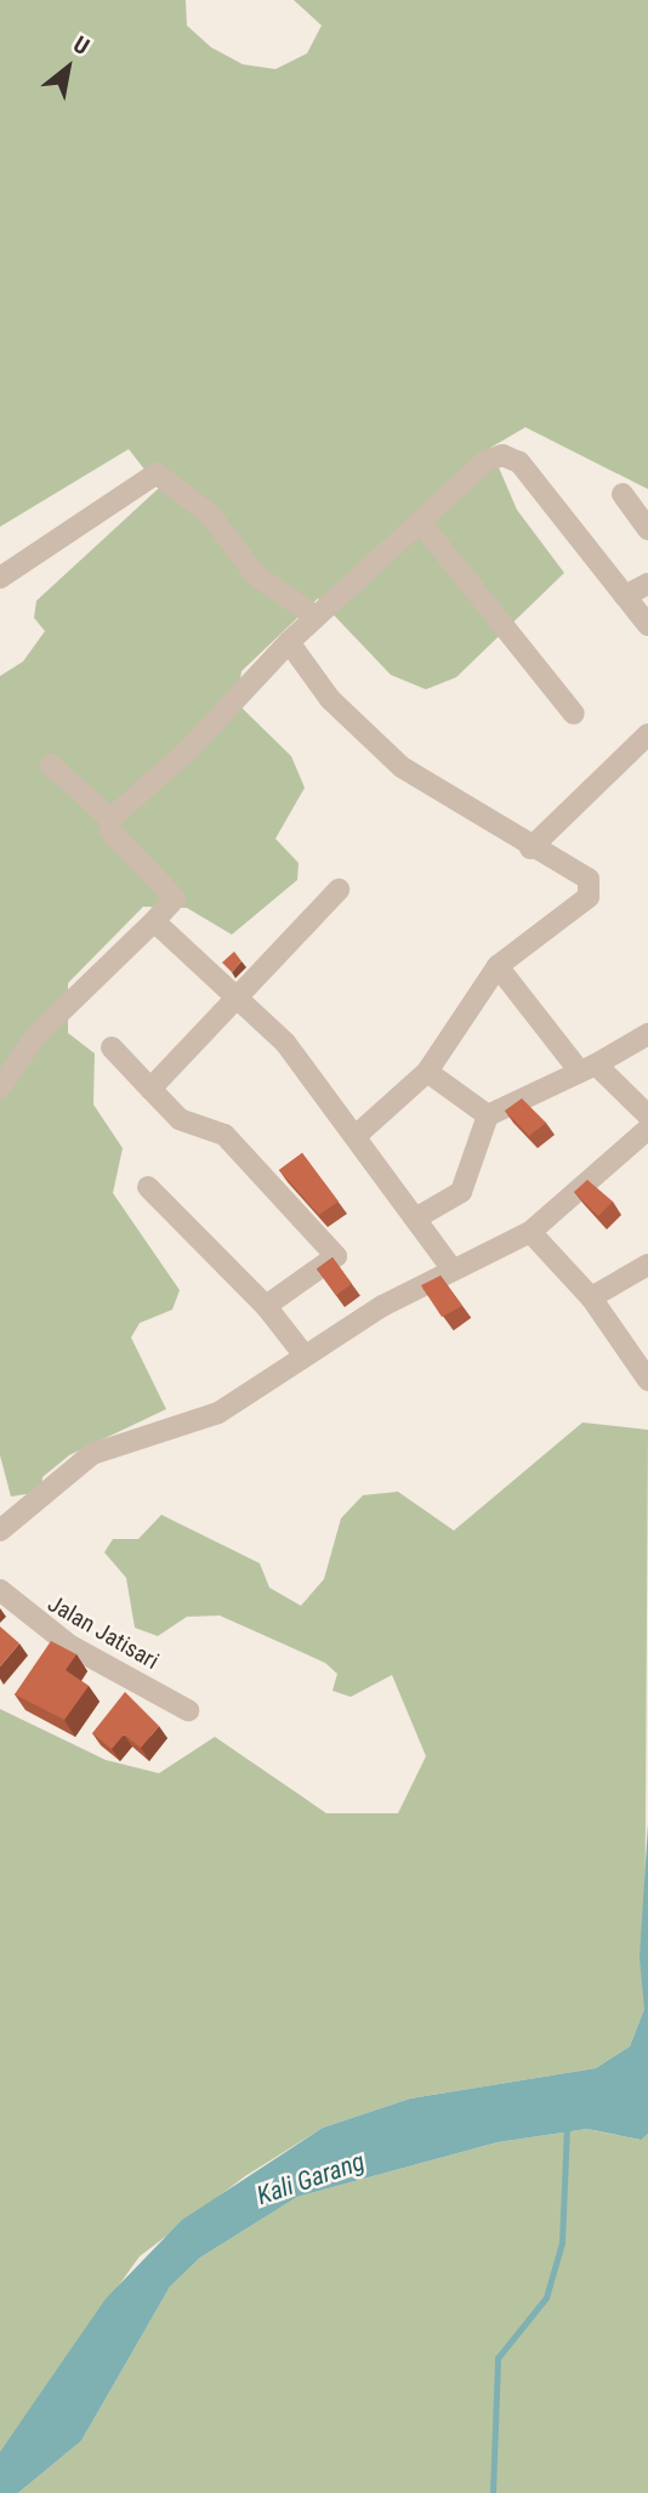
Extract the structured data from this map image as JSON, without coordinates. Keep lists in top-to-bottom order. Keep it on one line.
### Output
{"streets":{"street":["Jalan Jatisari"]},"water":["Kali Garang"],"north":"top right"}
